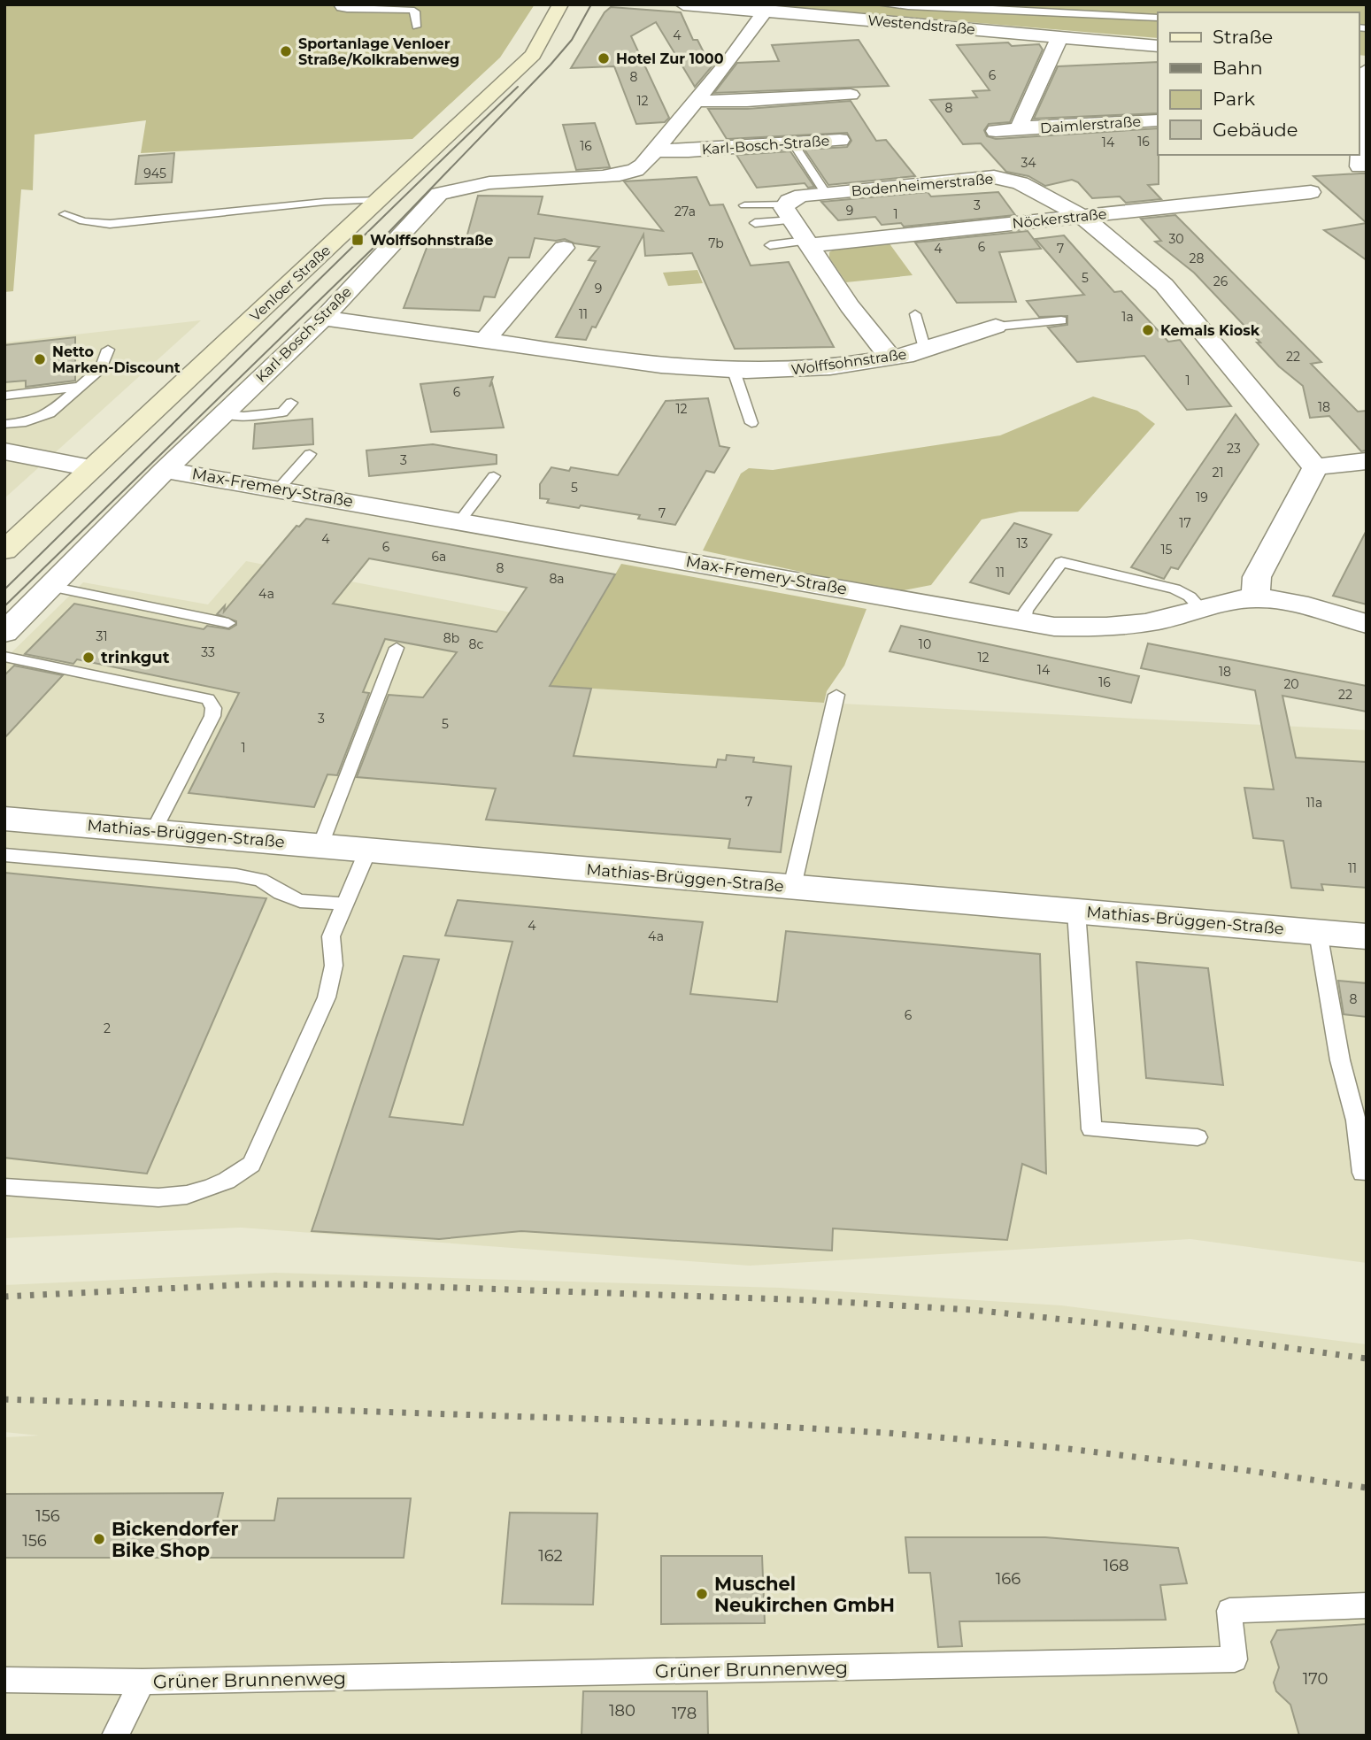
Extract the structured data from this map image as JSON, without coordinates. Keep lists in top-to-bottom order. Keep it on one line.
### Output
{"streets":{"main road":["Venloer Straße"],"street":["Westendstraße","Daimlerstraße","Karl-Bosch-Straße","Bodenheimerstraße","Nöckerstraße","Wolffsohnstraße","Max-Fremery-Straße","Mathias-Brüggen-Straße"],"lane":["Grüner Brunnenweg"]},"crossings":[["Westendstraße","Daimlerstraße"],["Westendstraße","Karl-Bosch-Straße"],["Karl-Bosch-Straße","Wolffsohnstraße"],["Karl-Bosch-Straße","Max-Fremery-Straße"],["Bodenheimerstraße","Nöckerstraße"]],"places":{"other":["Sportanlage Venloer Straße/Kolkrabenweg","Hotel Zur 1000","Kemals Kiosk","Netto Marken-Discount","trinkgut","Bickendorfer Bike Shop","Muschel Neukirchen GmbH"],"transit":["Wolffsohnstraße"]},"house_numbers":["4","6","8","12","8","16","14","16","34","945","3","9","27a","1","30","7b","6","4","7","28","5","26","9","11","1a","22","1","6","18","12","23","3","21","5","19","7","17","4","13","6","15","6a","8","11","8a","4a","31","8b","8c","10","33","12","14","18","16","20","22","3","5","1","7","11a","11","4","4a","8","6","2","156","156","162","168","166","170","180","178"],"legend":["Straße","Bahn","Park","Gebäude"]}
